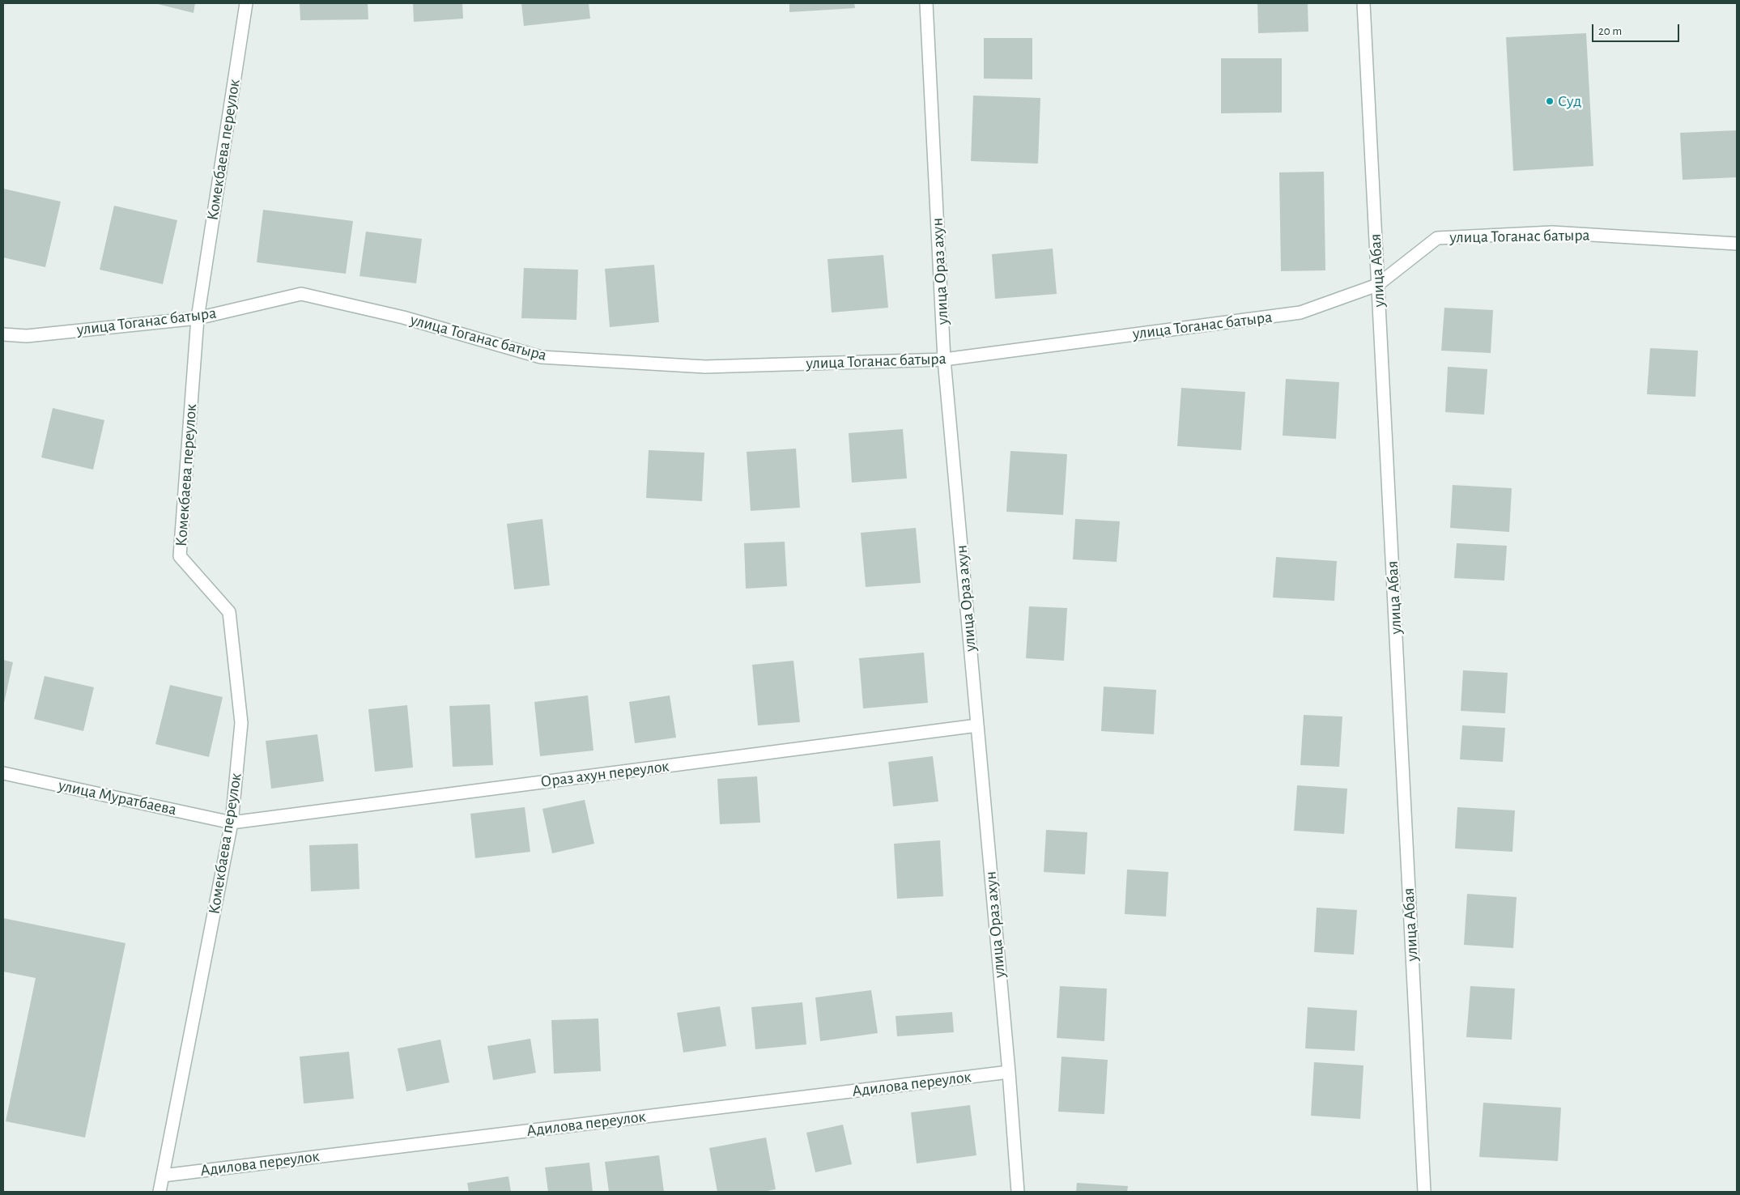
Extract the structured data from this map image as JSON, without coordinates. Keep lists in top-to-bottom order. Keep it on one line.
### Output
{"streets":{"street":["Комекбаева переулок","улица Тоганас батыра","улица Абая","улица Ораз ахун","Ораз ахун переулок","улица Муратбаева","Адилова переулок"]},"crossings":[["Комекбаева переулок","улица Тоганас батыра"],["Комекбаева переулок","Ораз ахун переулок"],["Комекбаева переулок","улица Муратбаева"],["Комекбаева переулок","Адилова переулок"],["улица Тоганас батыра","улица Абая"],["улица Тоганас батыра","улица Ораз ахун"],["улица Ораз ахун","Ораз ахун переулок"],["улица Ораз ахун","Адилова переулок"],["Ораз ахун переулок","улица Муратбаева"]],"places":["Суд"],"scale_bar":"20 m"}
